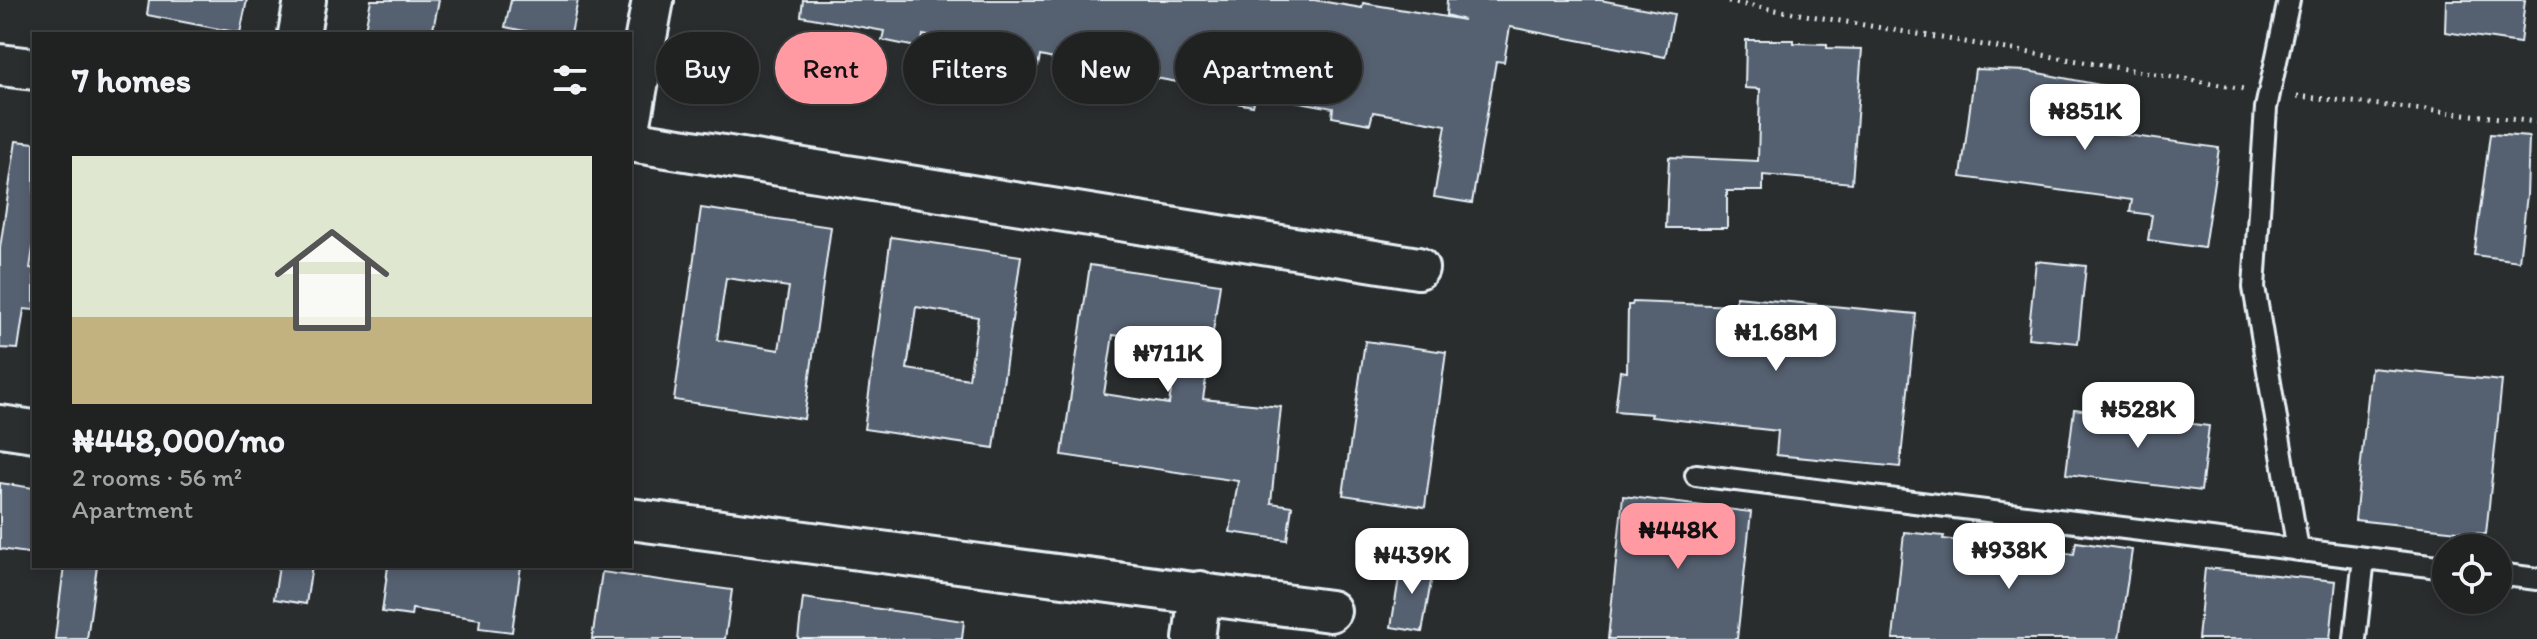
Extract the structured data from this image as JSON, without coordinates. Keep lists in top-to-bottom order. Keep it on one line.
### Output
{"page":{"chip":["Buy","Rent","Filters","New","Apartment"],"heading":"7 homes","price":["₦851K","₦1.68M","₦711K","₦528K","₦448K","₦938K","₦439K"],"list":[{"name":"₦448,000/mo","note":"2 rooms · 56 m² · Apartment"}]}}
